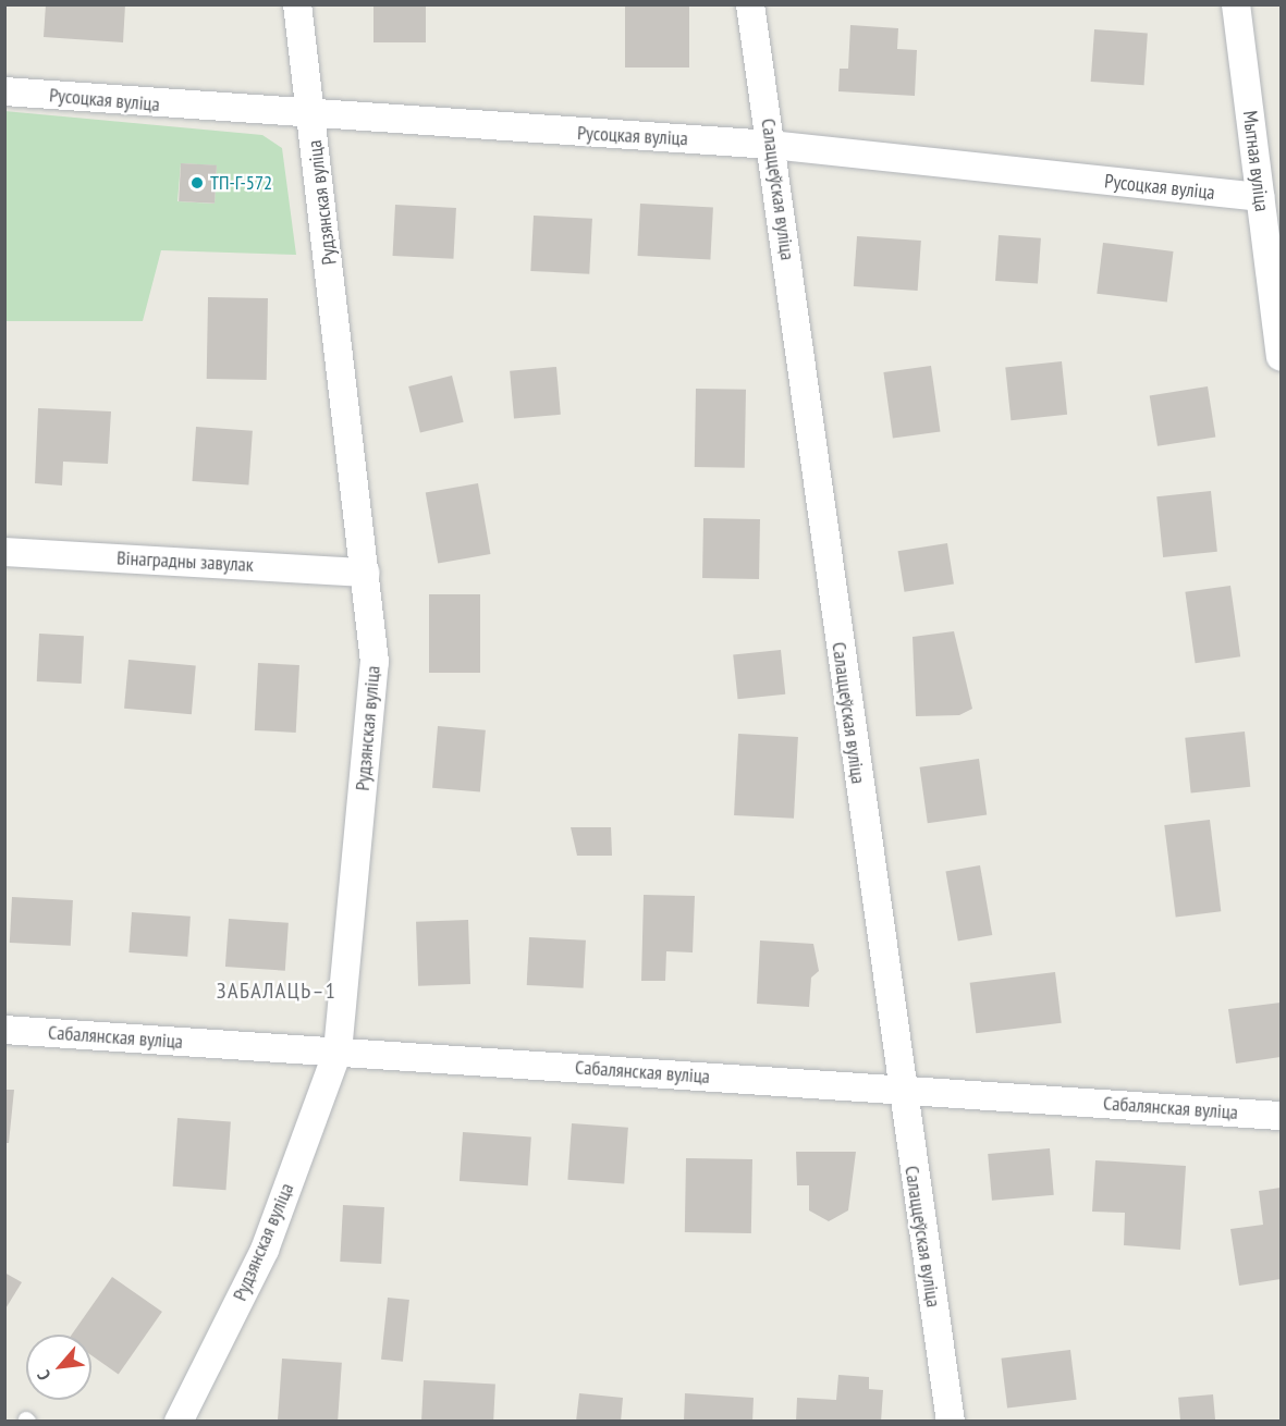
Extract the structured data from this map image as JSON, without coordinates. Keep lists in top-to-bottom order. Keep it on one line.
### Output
{"streets":{"street":["Русоцкая вуліца","Мытная вуліца","Салаццеўская вуліца","Рудзянская вуліца","Вінаградны завулак","Сабалянская вуліца"]},"crossings":[["Русоцкая вуліца","Мытная вуліца"],["Русоцкая вуліца","Салаццеўская вуліца"],["Русоцкая вуліца","Рудзянская вуліца"],["Салаццеўская вуліца","Сабалянская вуліца"],["Рудзянская вуліца","Вінаградны завулак"],["Рудзянская вуліца","Сабалянская вуліца"]],"districts":["ЗАБАЛАЦЬ–1"],"places":["ТП-Г-572"],"north":"bottom left"}
